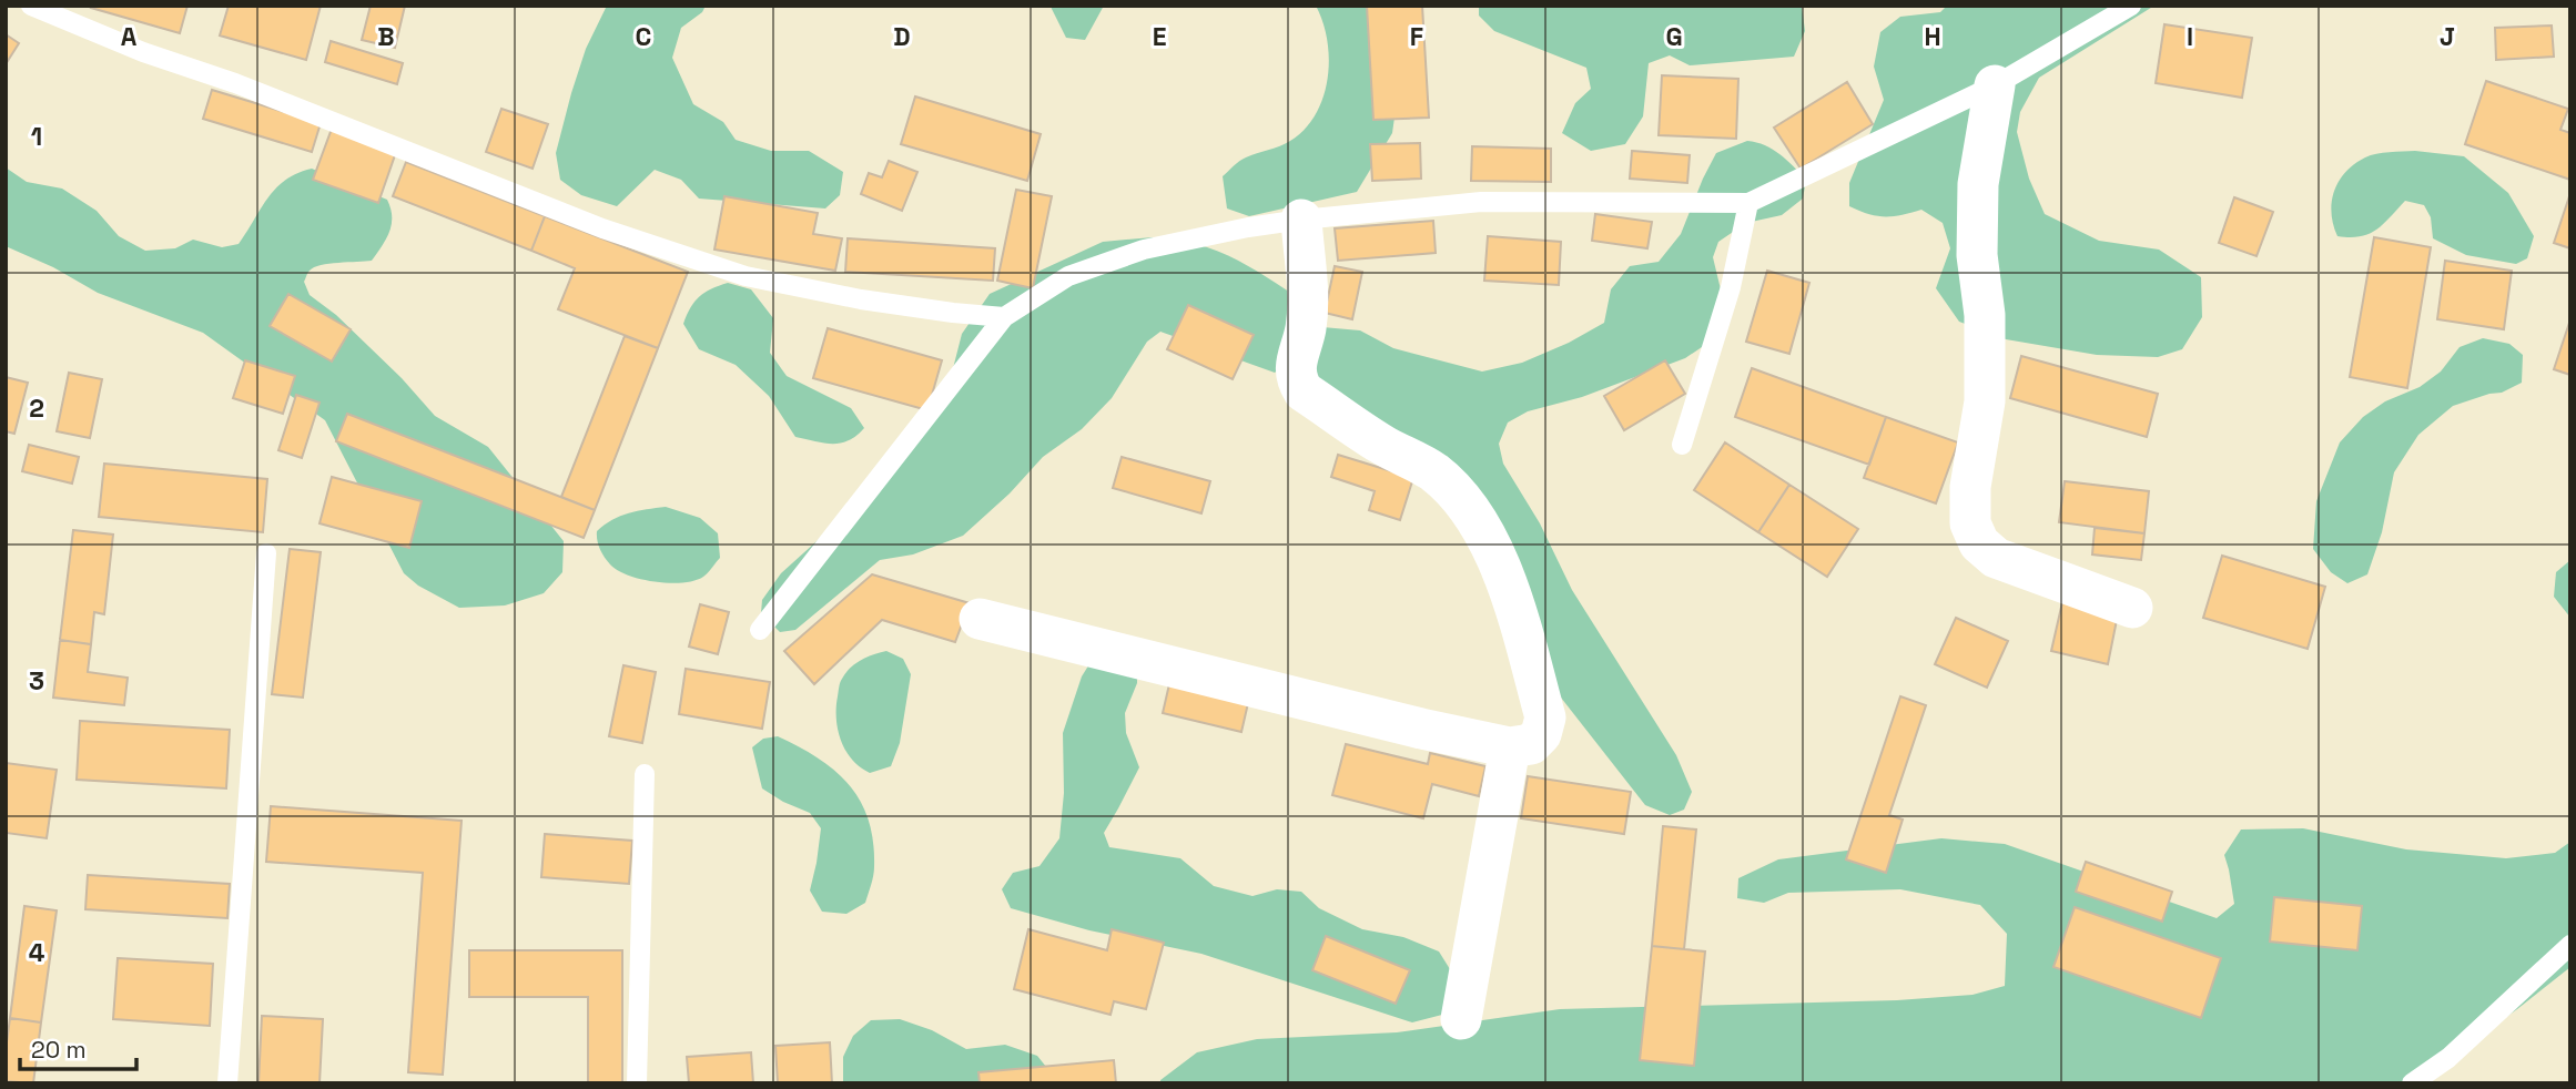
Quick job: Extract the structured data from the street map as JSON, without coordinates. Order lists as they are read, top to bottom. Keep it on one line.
{"scale_bar":"20 m","grid":{"columns":["A","B","C","D","E","F","G","H","I","J"],"rows":["1","2","3","4"]}}
